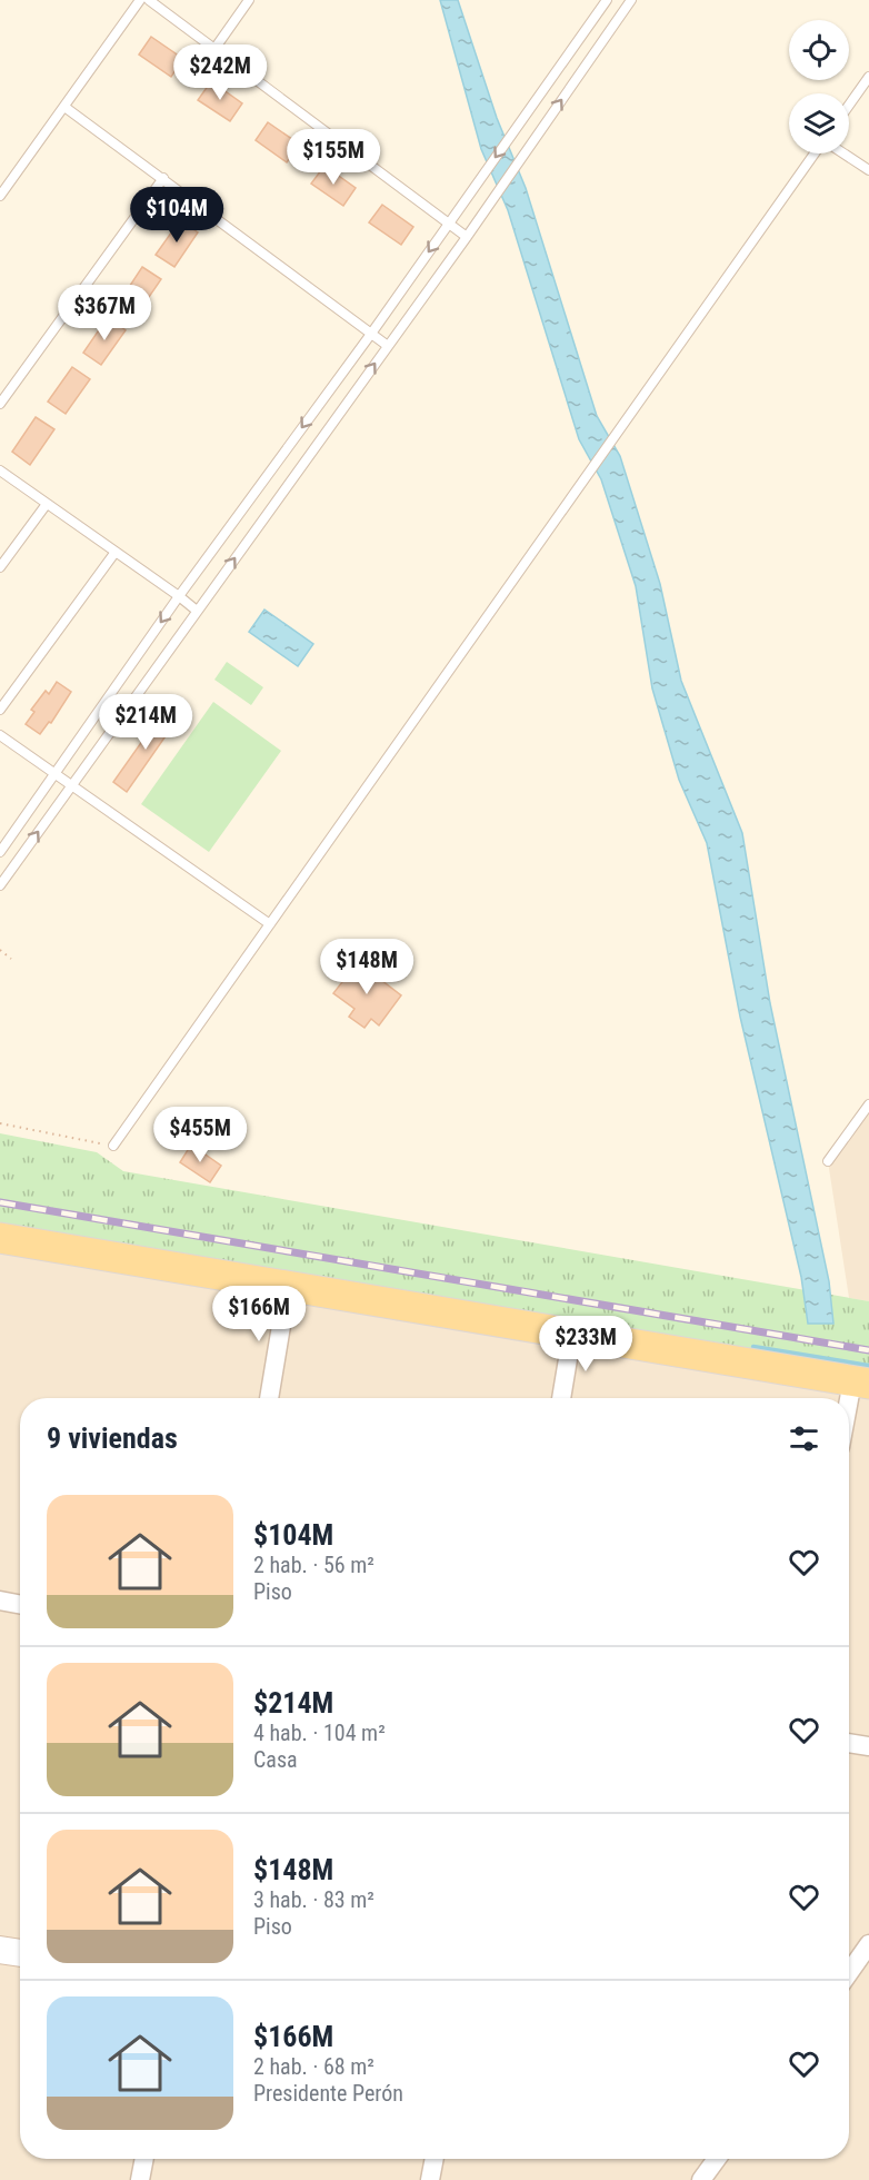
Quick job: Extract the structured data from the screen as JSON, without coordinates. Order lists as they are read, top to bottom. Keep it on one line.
{"page":{"price":["$242M","$155M","$104M","$367M","$214M","$148M","$455M","$166M","$233M"],"heading":"9 viviendas","list":[{"name":"$104M","note":"2 hab. · 56 m² · Piso"},{"name":"$214M","note":"4 hab. · 104 m² · Casa"},{"name":"$148M","note":"3 hab. · 83 m² · Piso"},{"name":"$166M","note":"2 hab. · 68 m² · Presidente Perón"}]}}
